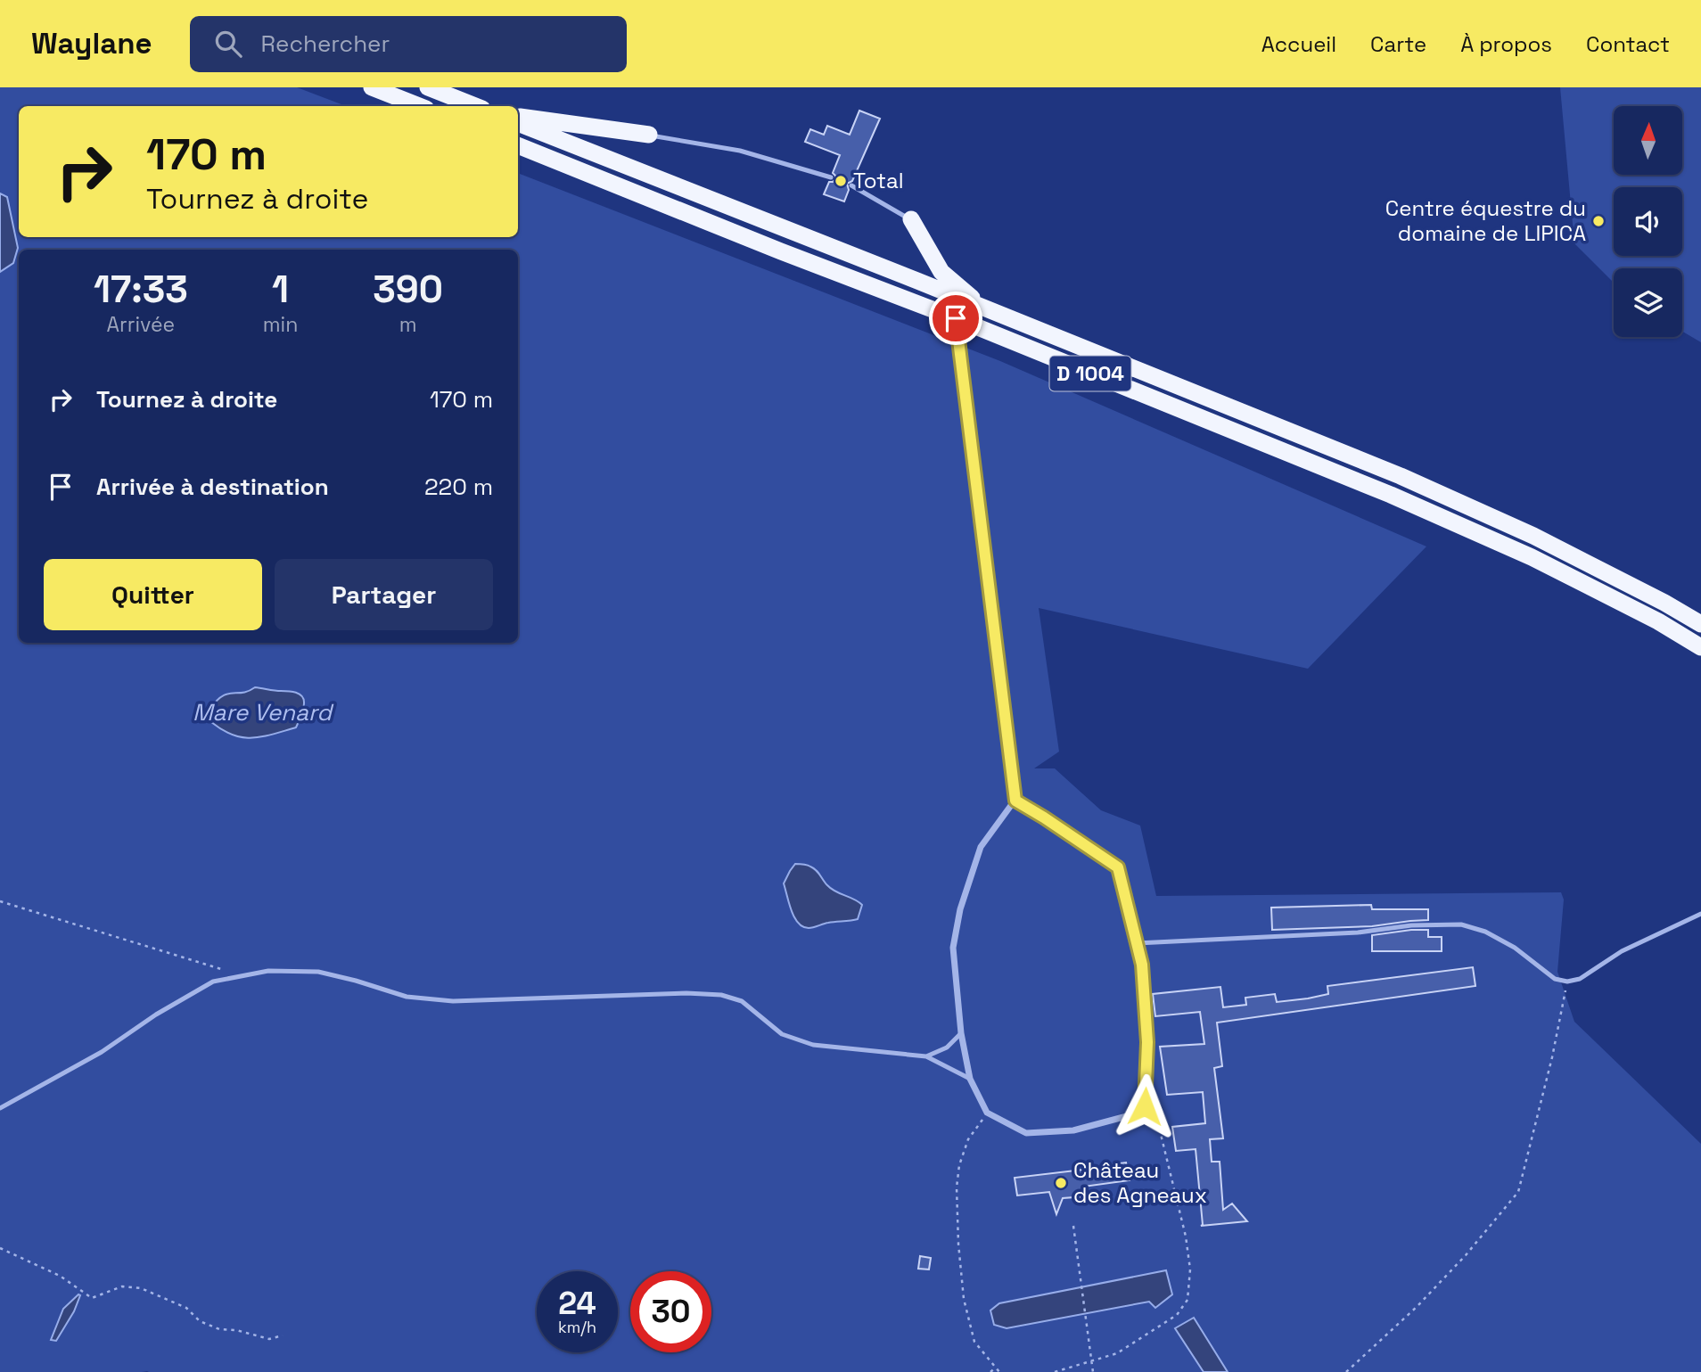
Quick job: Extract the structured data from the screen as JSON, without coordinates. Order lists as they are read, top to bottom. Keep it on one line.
{"streets":{"highway":["D 1004"]},"water":["Mare Venard"],"places":["Total","Centre équestre du domaine de LIPICA","Château des Agneaux"],"north":"top","page":{"header":"Waylane","search":"Rechercher","nav":["Accueil","Carte","À propos","Contact"],"turn":["170 m","Tournez à droite"],"eta":["17:33","Arrivée","1","min","390","m"],"list":[{"name":"Tournez à droite","value":"170 m"},{"name":"Arrivée à destination","value":"220 m"}],"buttons":["Quitter","Partager"],"speed":"24 km/h","limit":"30"}}
